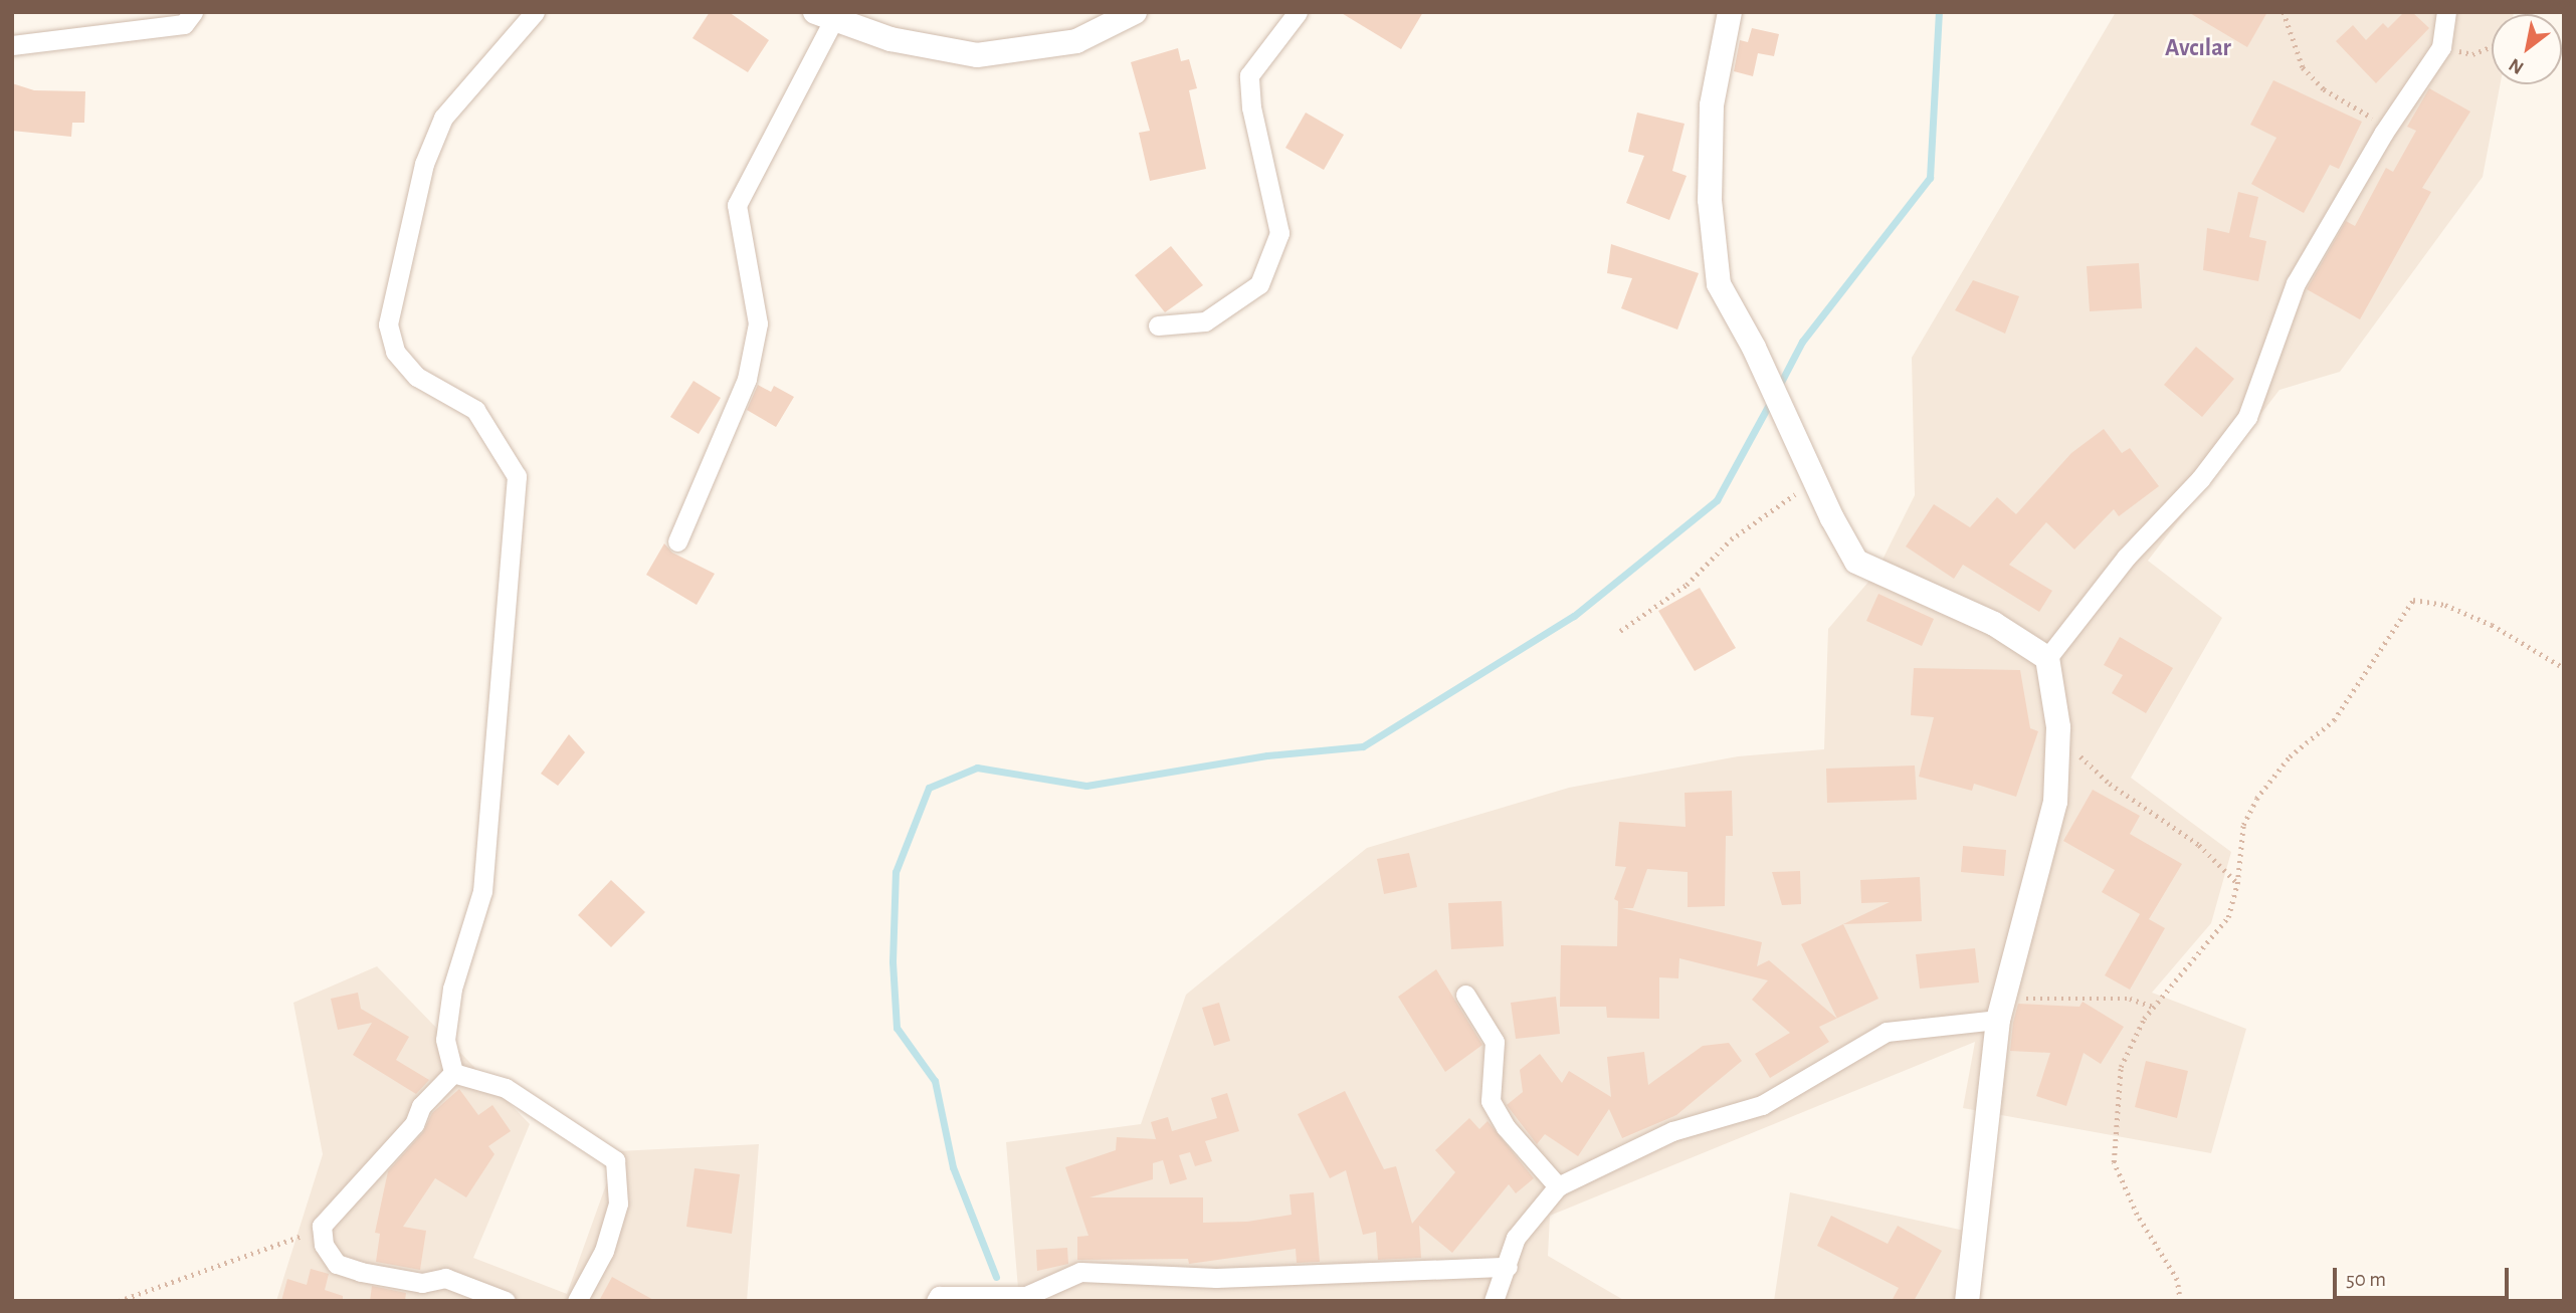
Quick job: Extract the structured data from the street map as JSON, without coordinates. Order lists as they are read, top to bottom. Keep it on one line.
{"districts":["Avcılar"],"scale_bar":"50 m","north":"bottom left"}
